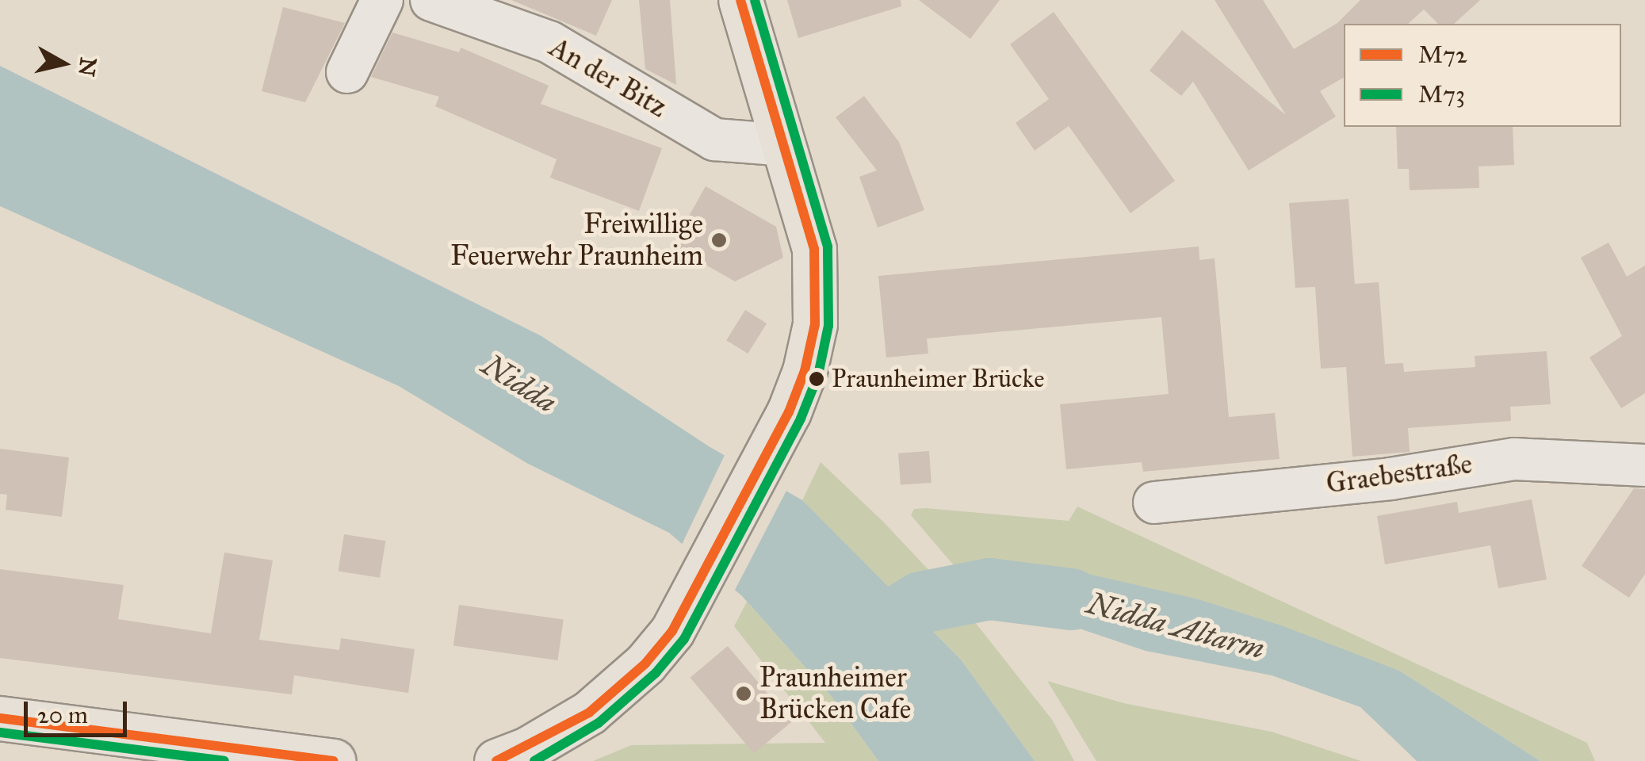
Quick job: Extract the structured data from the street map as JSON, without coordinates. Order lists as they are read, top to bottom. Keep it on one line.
{"streets":{"street":["An der Bitz","Graebestraße"]},"water":["Nidda","Nidda Altarm"],"places":["Freiwillige Feuerwehr Praunheim","Praunheimer Brücke","Praunheimer Brücken Cafe"],"lines":["transit line M72","transit line M73"],"legend":["M72","M73"],"scale_bar":"20 m","north":"right"}
